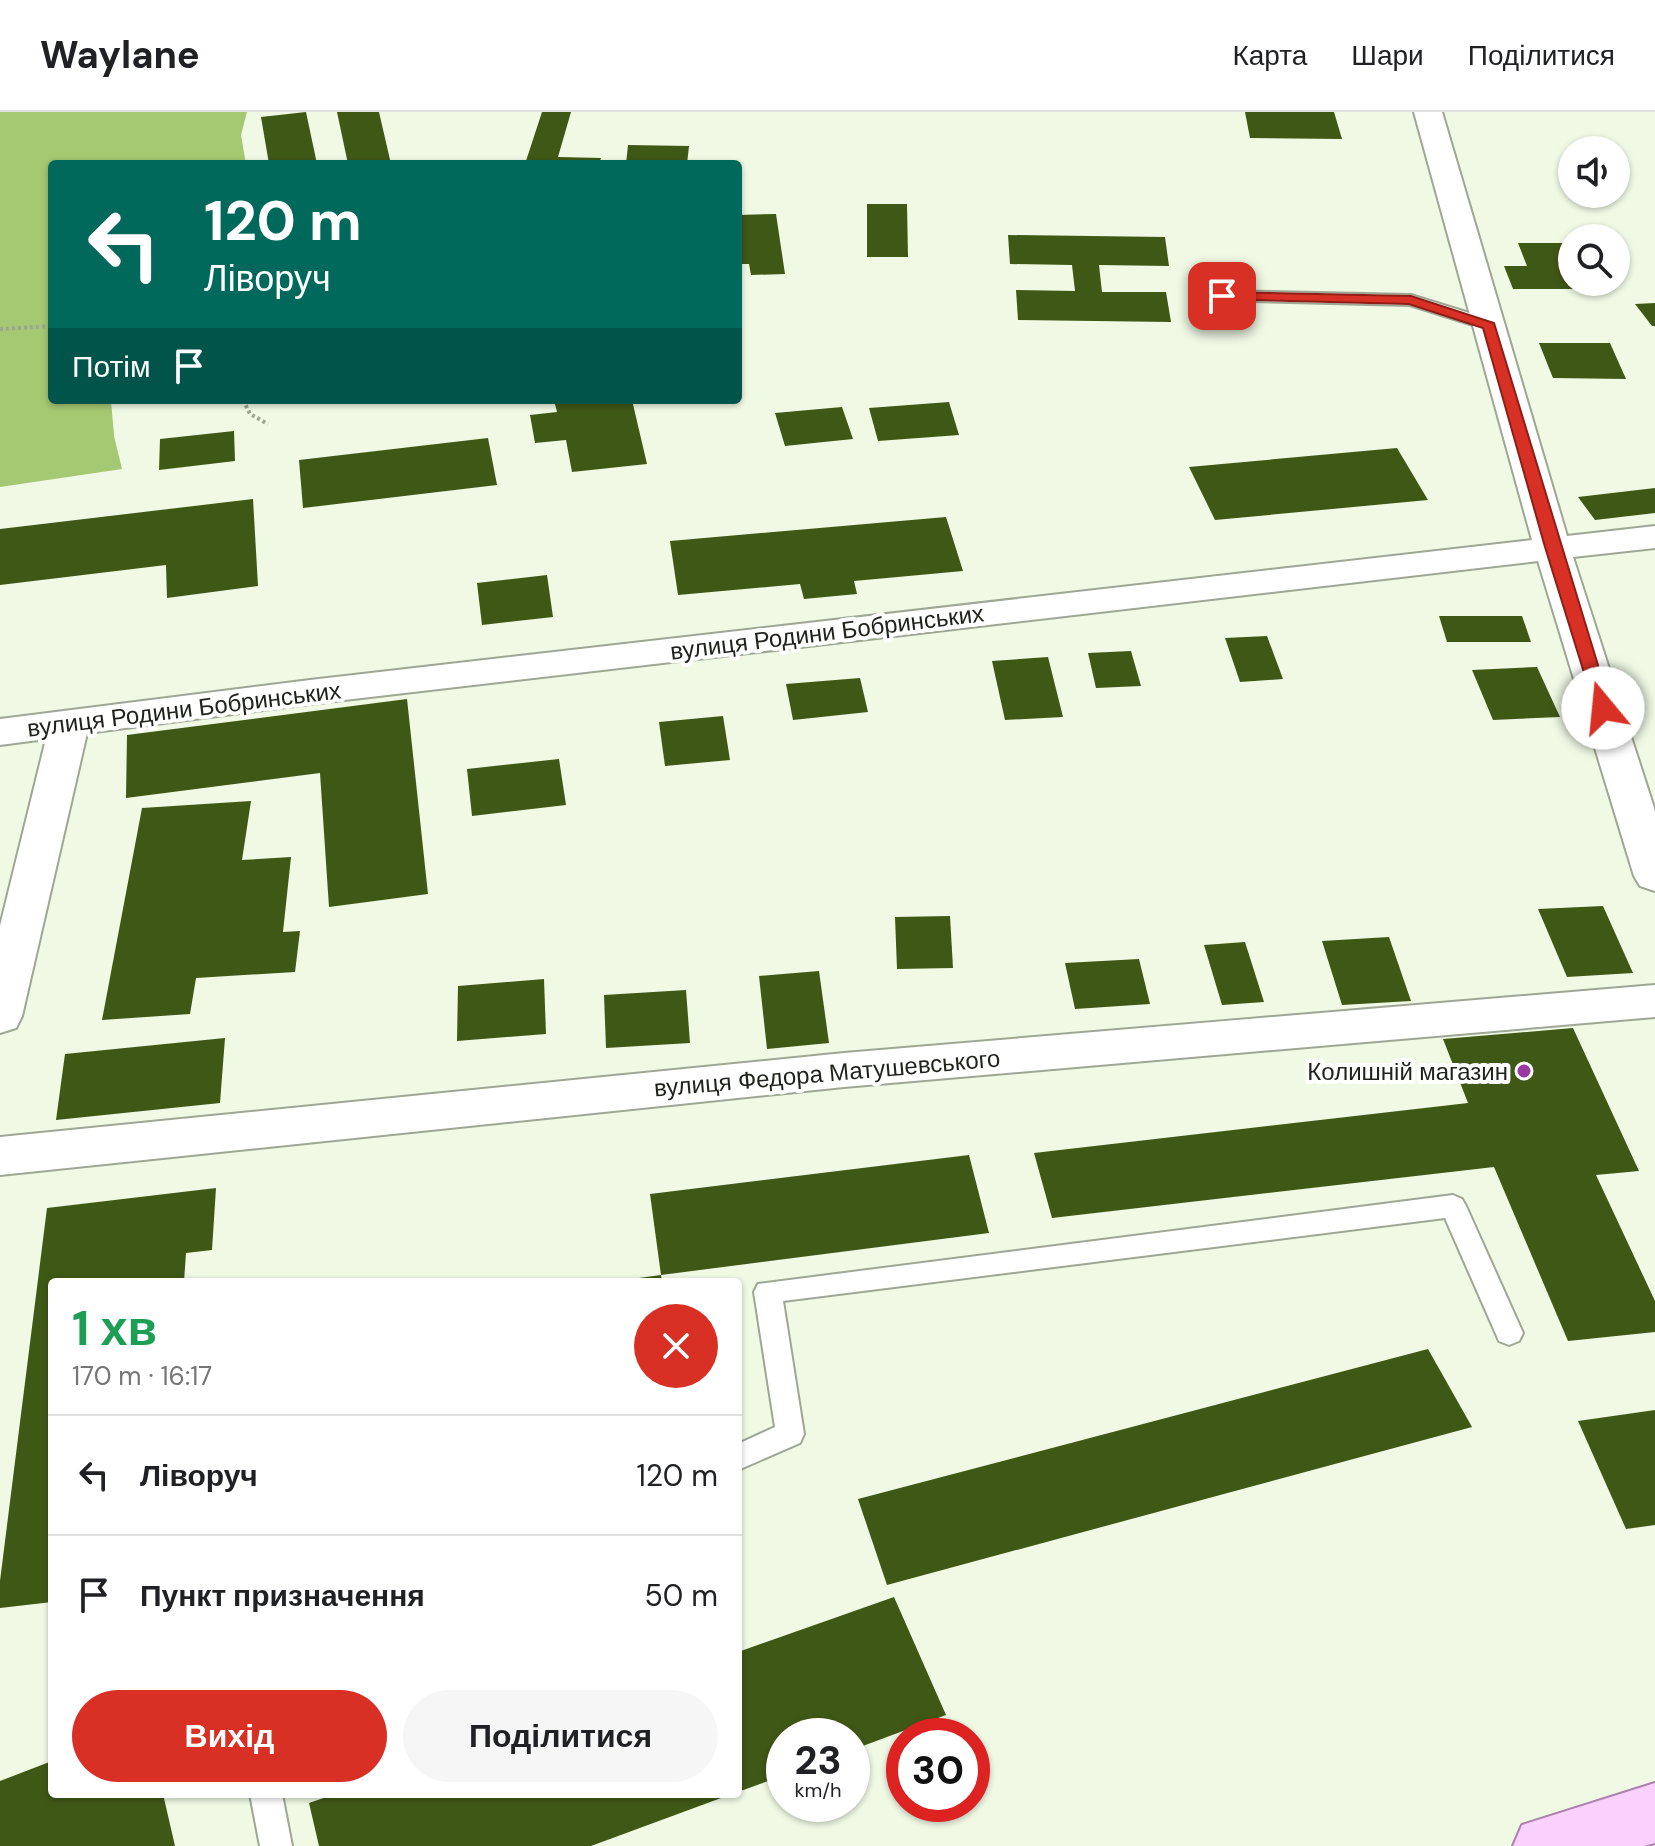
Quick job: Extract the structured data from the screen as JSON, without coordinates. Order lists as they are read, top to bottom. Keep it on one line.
{"streets":{"street":["вулиця Родини Бобринських","вулиця Федора Матушевського"]},"places":["Колишній магазин"],"page":{"header":"Waylane","nav":["Карта","Шари","Поділитися"],"turn":["120 m","Ліворуч"],"then":"Потім","heading":["1 хв","170 m · 16:17"],"list":[{"name":"Ліворуч","value":"120 m"},{"name":"Пункт призначення","value":"50 m"}],"buttons":["Вихід","Поділитися"],"speed":"23 km/h","limit":"30"}}
